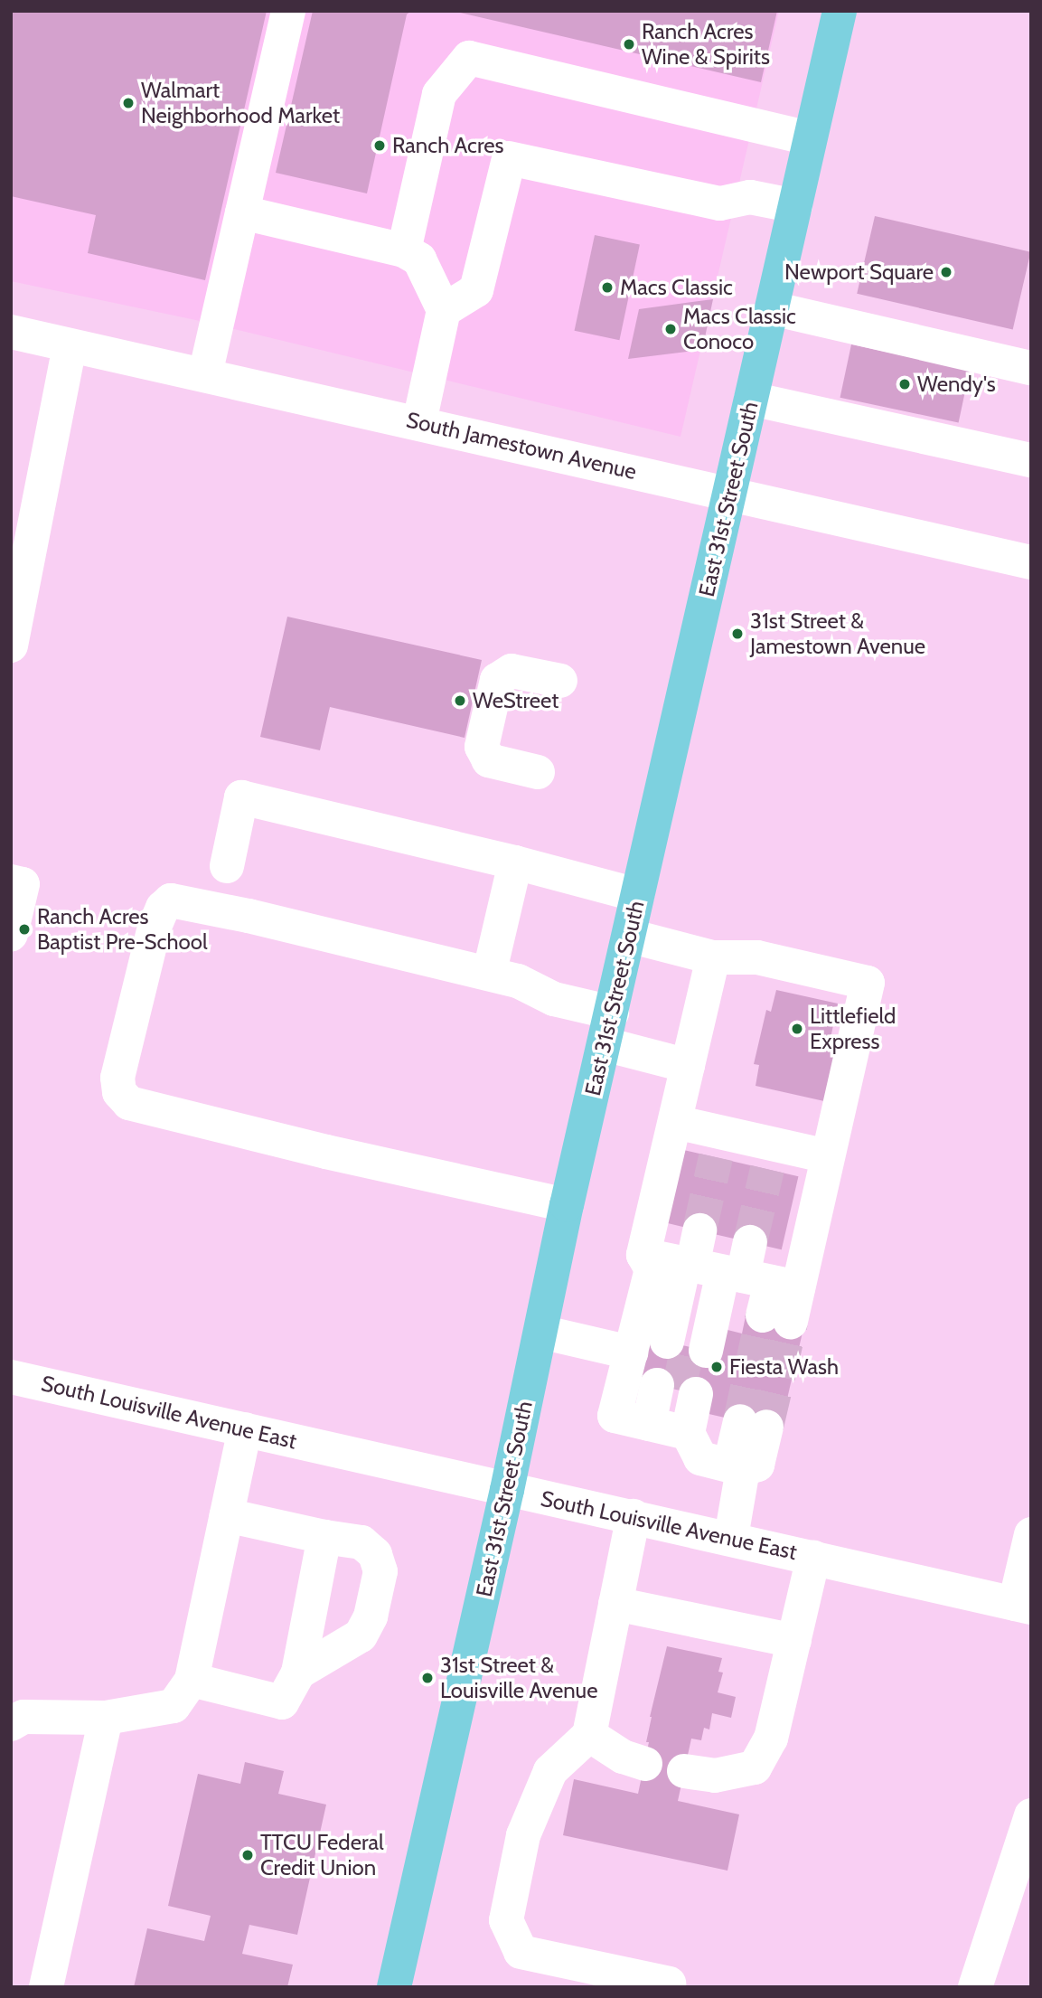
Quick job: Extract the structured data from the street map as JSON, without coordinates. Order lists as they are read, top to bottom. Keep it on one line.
{"streets":{"main road":["East 31st Street South"],"street":["South Jamestown Avenue","South Louisville Avenue East"]},"crossings":[["South Jamestown Avenue","East 31st Street South"],["East 31st Street South","South Louisville Avenue East"]],"places":["Ranch Acres Wine & Spirits","Walmart Neighborhood Market","Ranch Acres","Newport Square","Macs Classic","Macs Classic Conoco","Wendy's","31st Street & Jamestown Avenue","WeStreet","Ranch Acres Baptist Pre-School","Littlefield Express","Fiesta Wash","31st Street & Louisville Avenue","TTCU Federal Credit Union"]}
